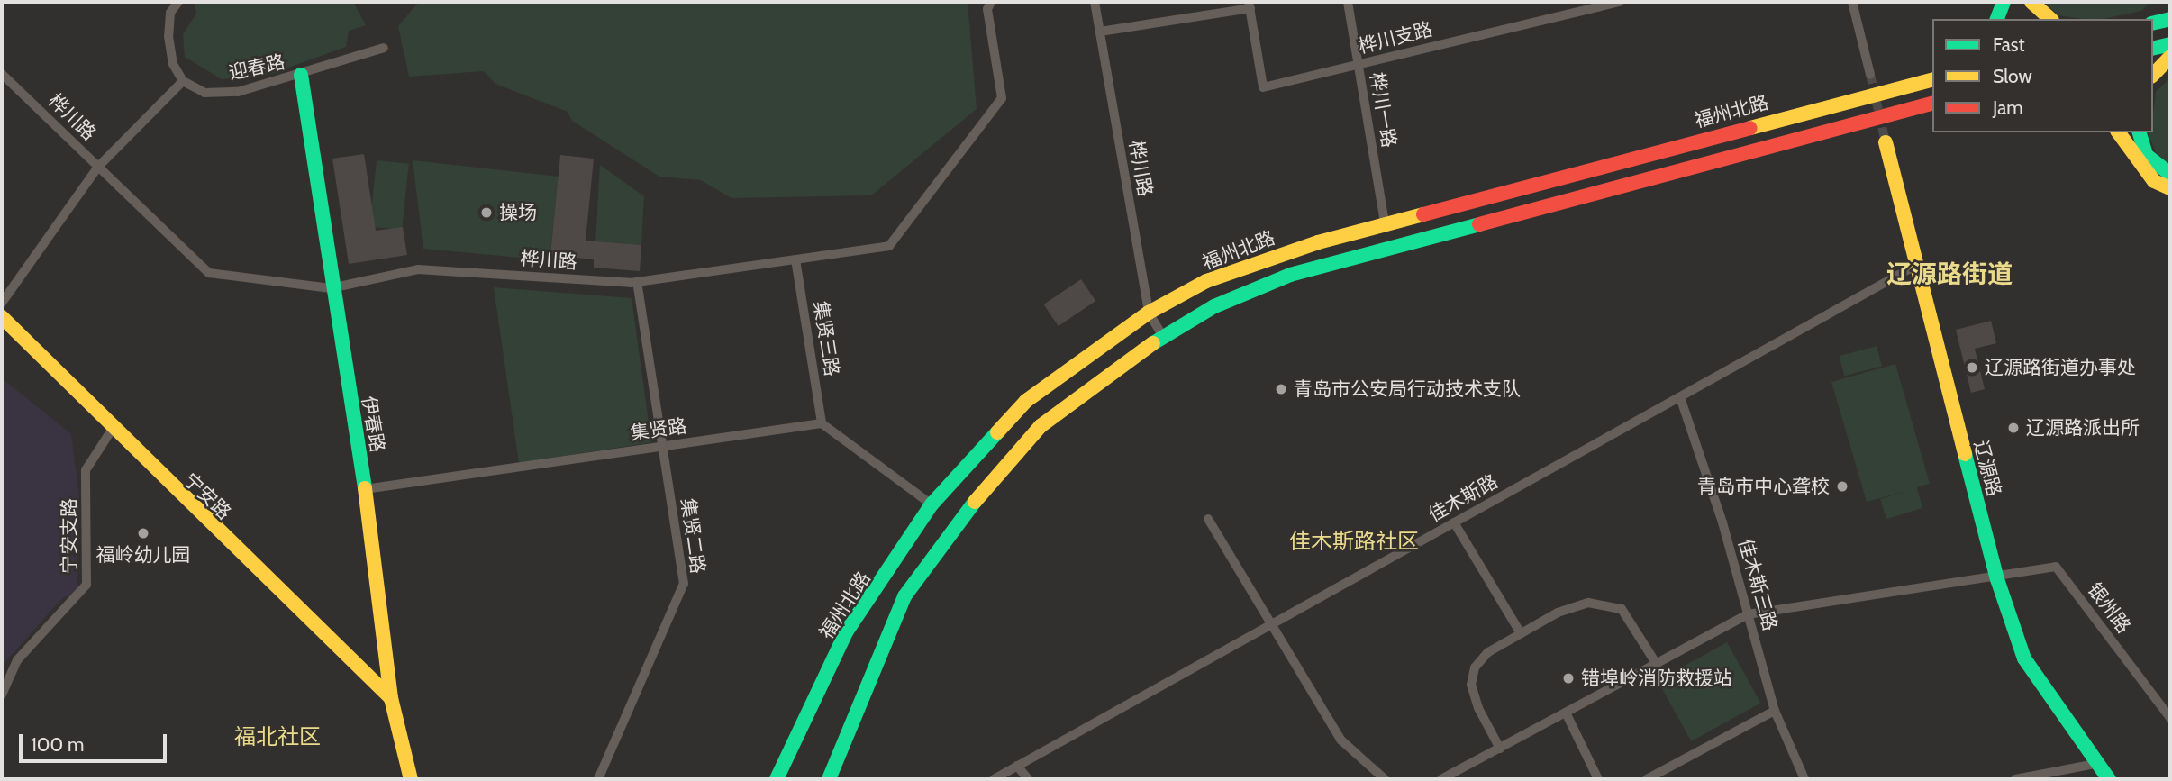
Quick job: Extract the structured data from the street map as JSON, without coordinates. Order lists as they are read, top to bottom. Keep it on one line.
{"streets":{"main road":["福州北路","伊春路","辽源路","宁安路"],"street":["桦川支路","迎春路","桦川一路","桦川路","集贤三路","集贤路","佳木斯路","宁安支路","集贤二路","佳木斯三路","银州路"]},"crossings":[["桦川支路","桦川一路"],["迎春路","伊春路"],["桦川一路","福州北路"],["福州北路","桦川路"],["桦川路","集贤三路"],["桦川路","伊春路"],["桦川路","集贤二路"],["集贤三路","集贤路"],["伊春路","集贤路"],["伊春路","宁安路"],["集贤路","集贤二路"],["辽源路","佳木斯路"],["辽源路","银州路"],["宁安路","宁安支路"],["佳木斯路","佳木斯三路"]],"districts":["辽源路街道","佳木斯路社区","福北社区"],"places":["操场","辽源路街道办事处","青岛市公安局行动技术支队","辽源路派出所","青岛市中心聋校","福岭幼儿园","错埠岭消防救援站"],"legend":["Fast","Slow","Jam"],"scale_bar":"100 m"}
